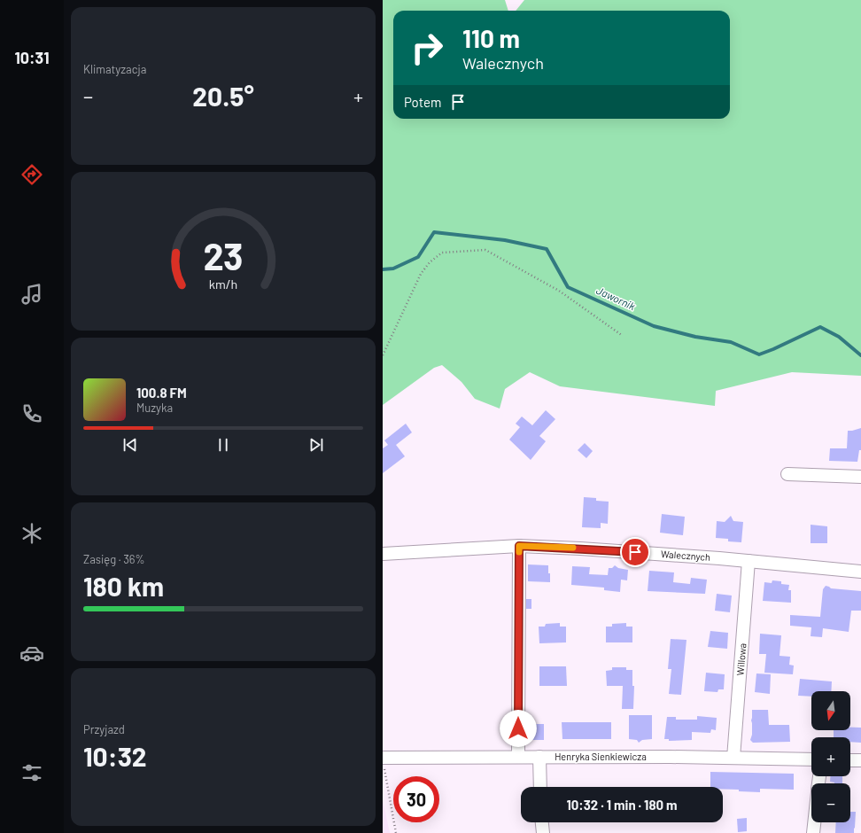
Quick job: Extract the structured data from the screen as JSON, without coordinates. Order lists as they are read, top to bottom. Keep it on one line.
{"streets":{"street":["Walecznych","Willowa","Henryka Sienkiewicza"]},"crossings":[["Walecznych","Willowa"],["Willowa","Henryka Sienkiewicza"]],"water":["Jawornik"],"north":"bottom","page":{"tabs":"10:31","tile":["Klimatyzacja",["Zasięg · 36%","180 km"],["Przyjazd","10:32"]],"turn":["110 m","Walecznych"],"heat":["−","20.5°","+"],"then":"Potem","song":["100.8 FM","Muzyka"],"map_buttons":["+","−"],"limit":"30","trip":"10:32 · 1 min · 180 m","gauge":["23","km/h"]}}
